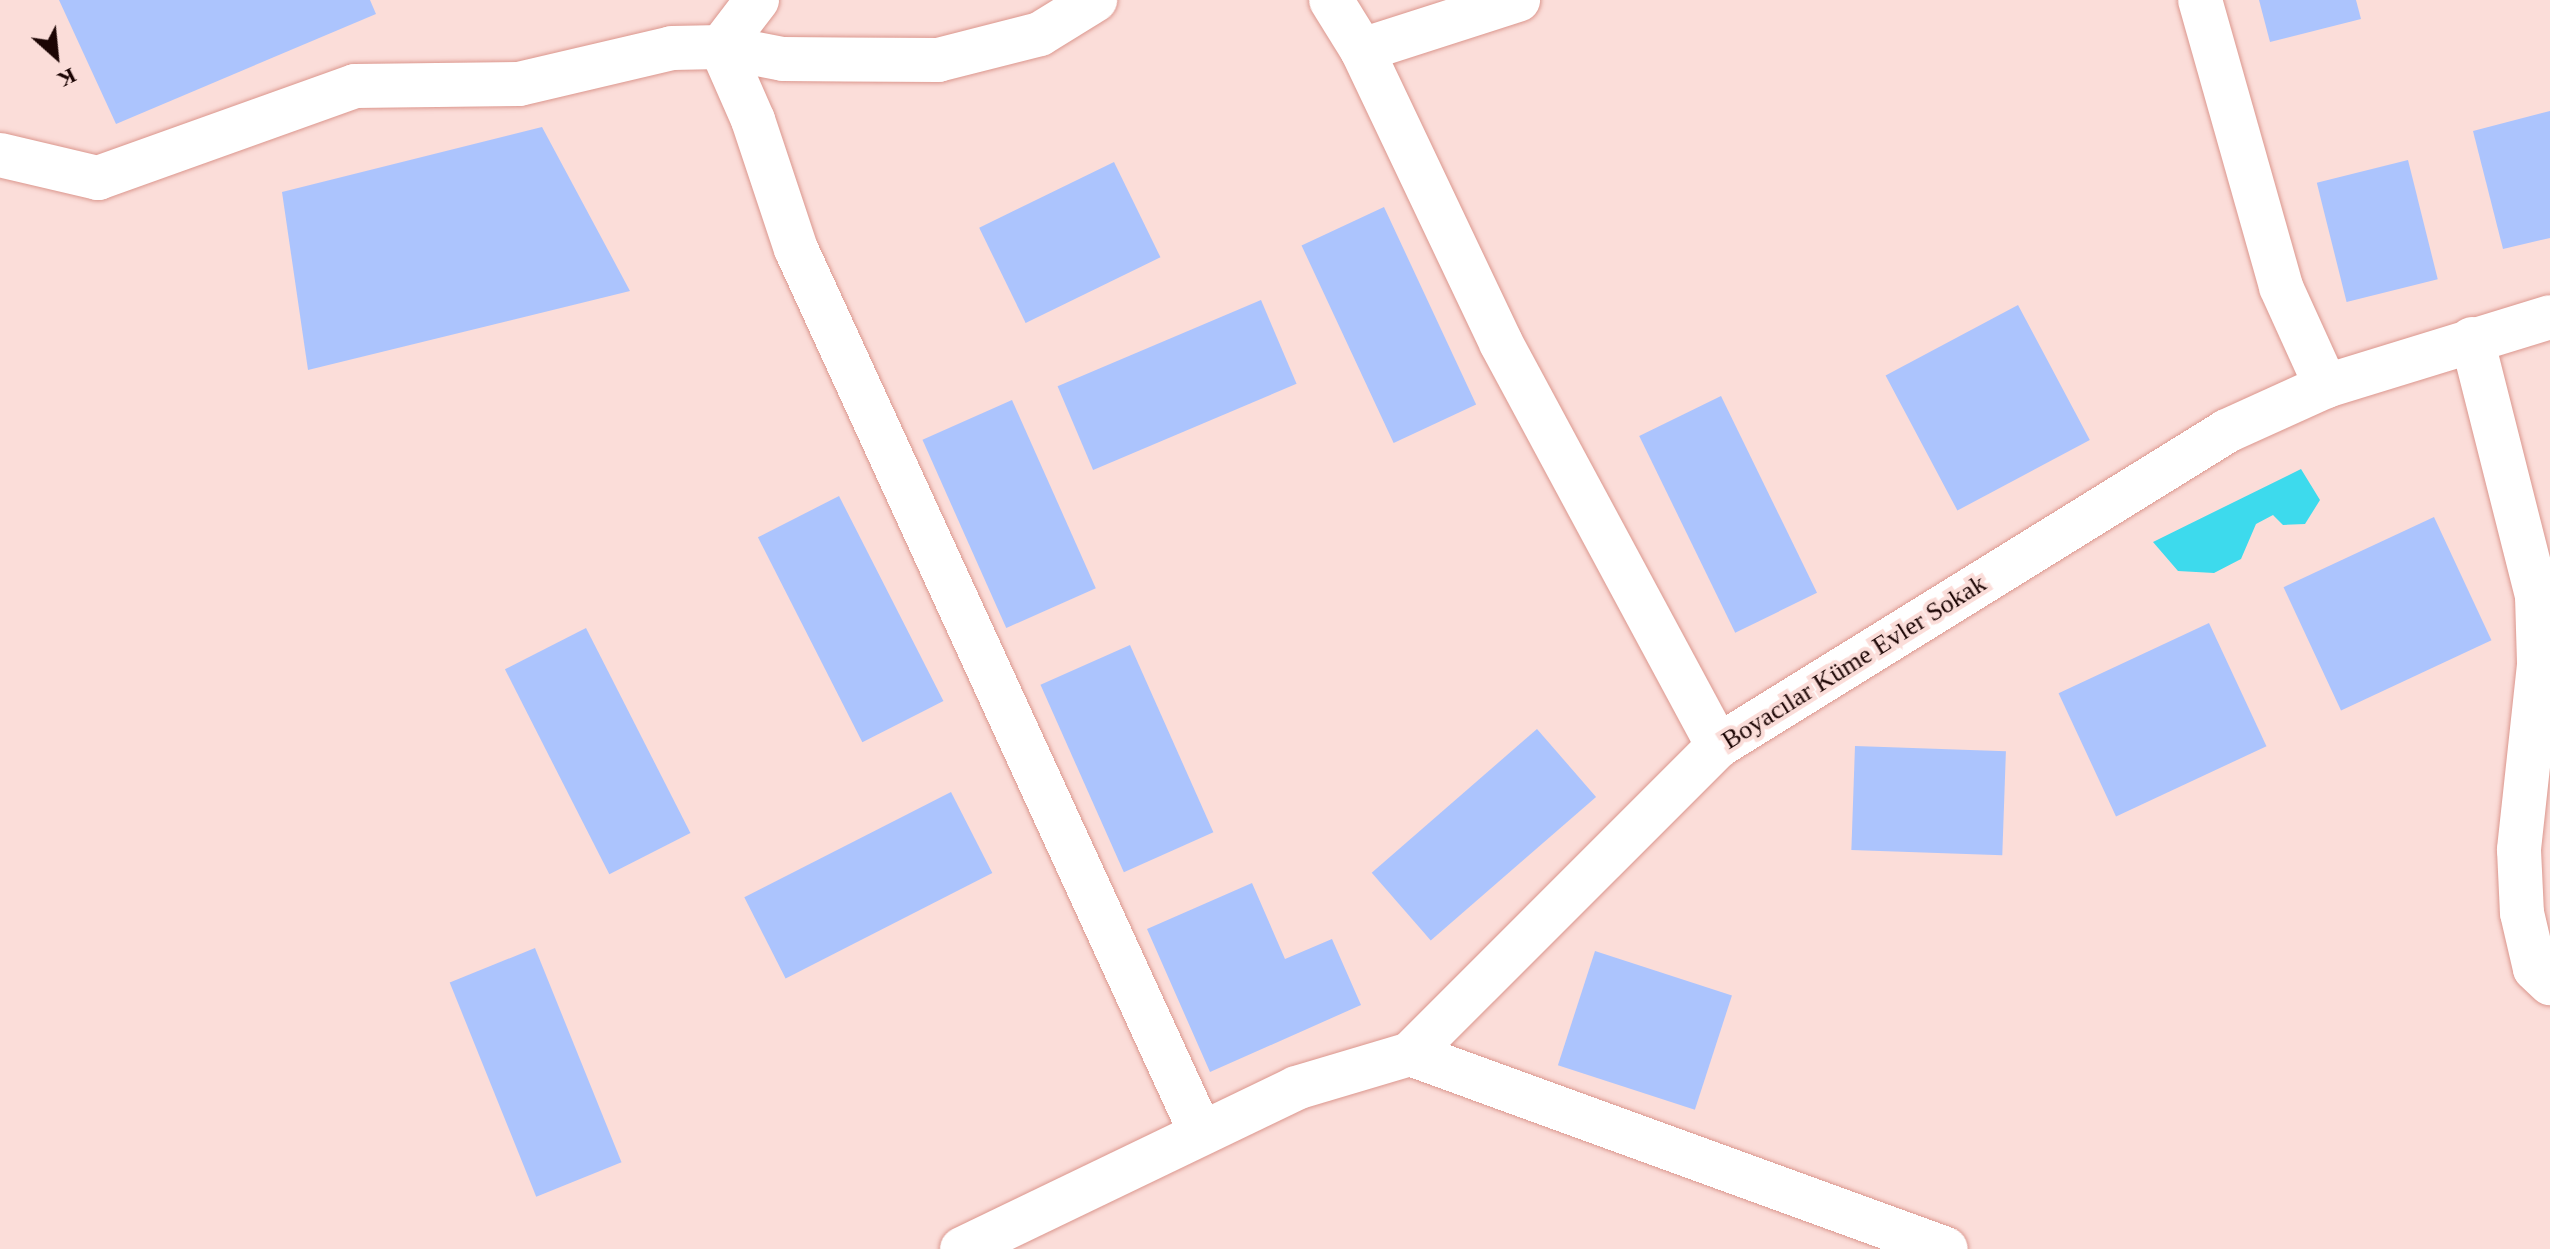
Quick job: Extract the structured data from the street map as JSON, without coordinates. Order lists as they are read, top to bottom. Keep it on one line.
{"streets":{"street":["Boyacılar Küme Evler Sokak"]},"north":"bottom right"}
